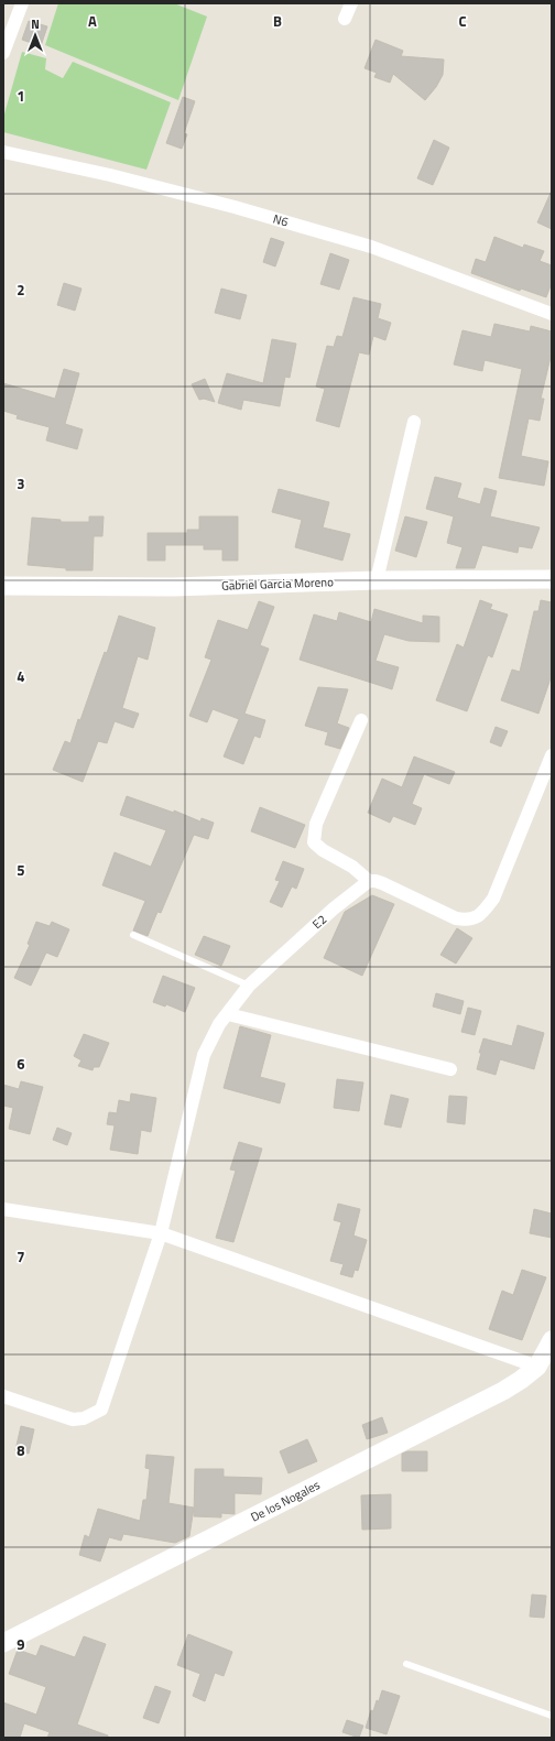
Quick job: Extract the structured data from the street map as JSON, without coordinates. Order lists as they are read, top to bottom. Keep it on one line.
{"streets":{"street":["N6","Gabriel Garcia Moreno","E2","De los Nogales"]},"north":"top","grid":{"columns":["A","B","C"],"rows":["1","2","3","4","5","6","7","8","9"]}}
